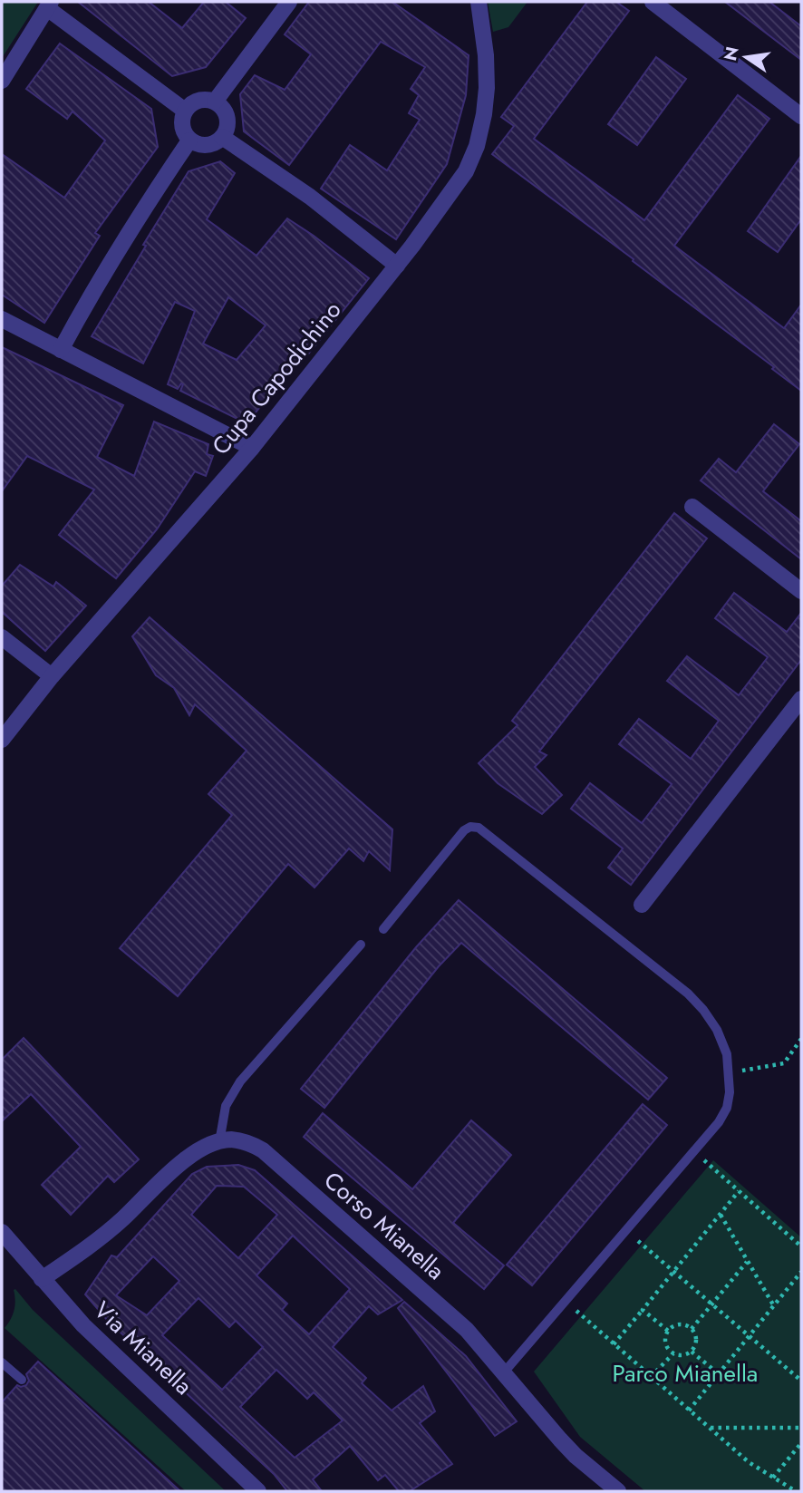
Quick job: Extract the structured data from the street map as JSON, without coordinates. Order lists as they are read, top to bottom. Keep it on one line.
{"streets":{"street":["Cupa Capodichino","Corso Mianella","Via Mianella"]},"parks":["Parco Mianella"],"north":"left"}
